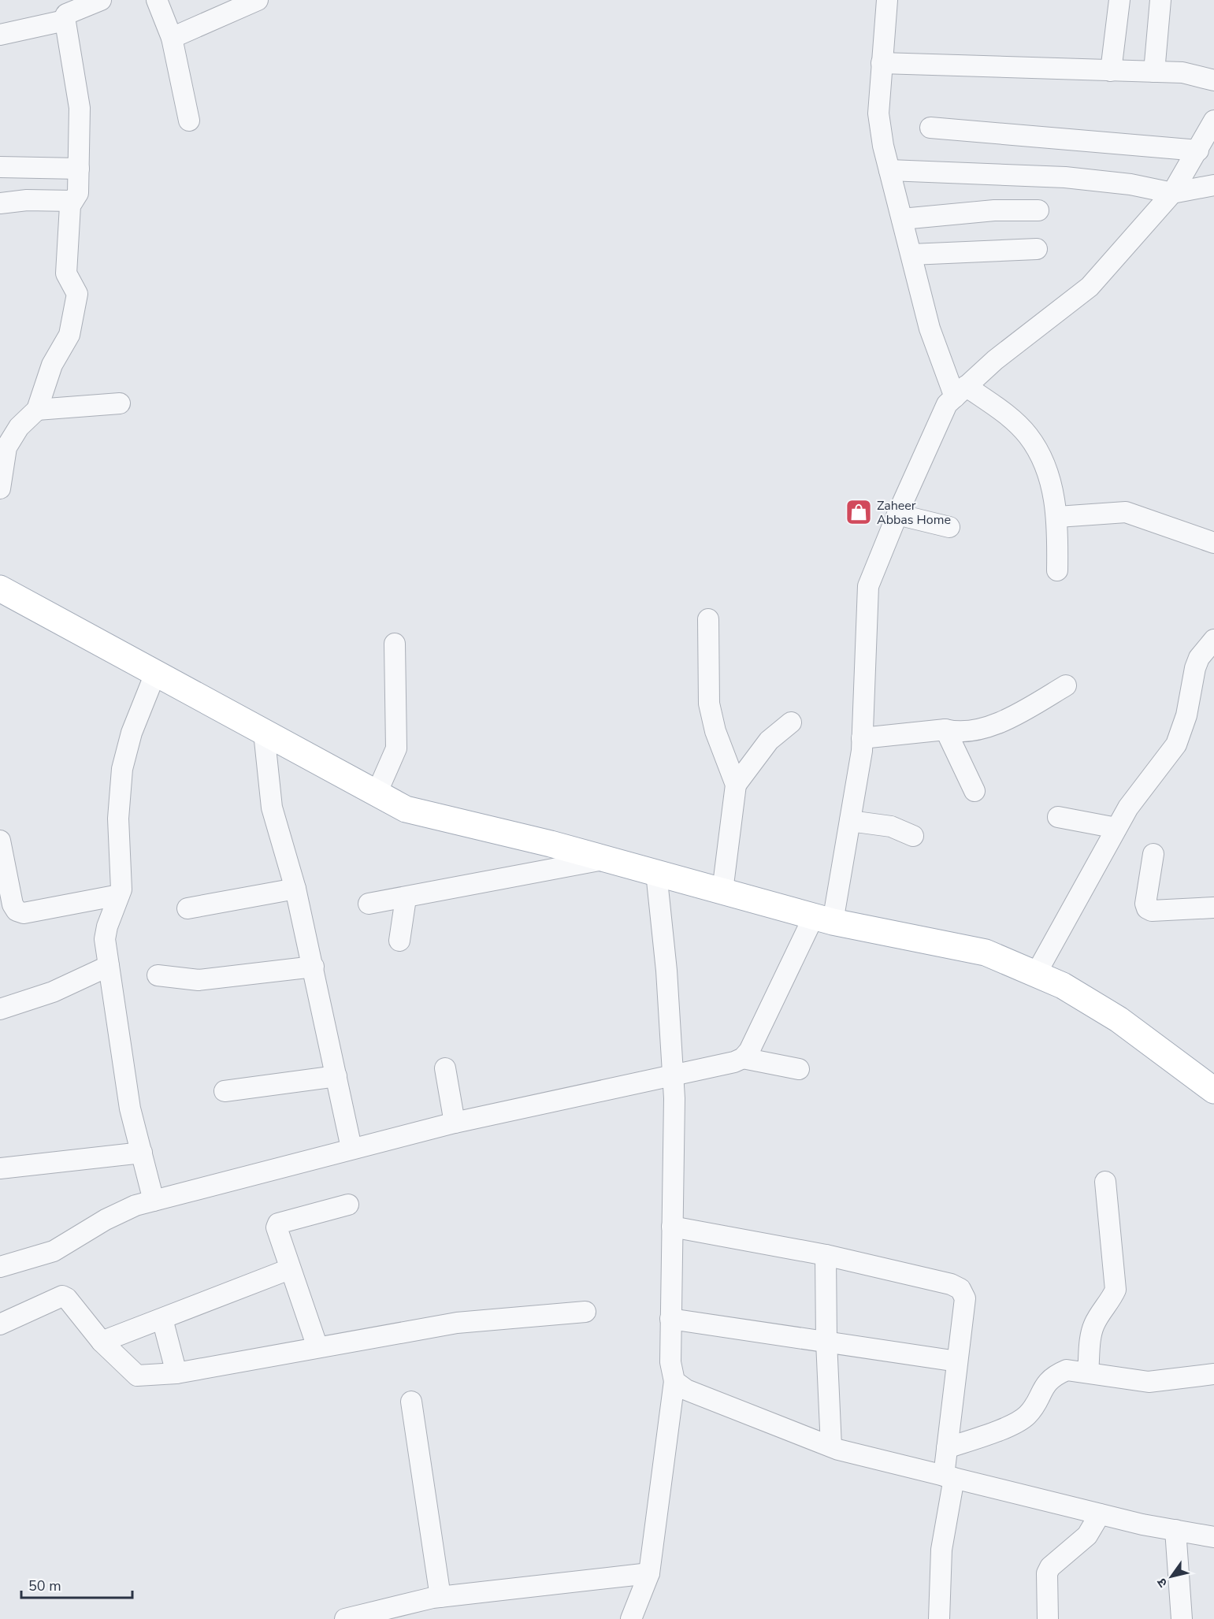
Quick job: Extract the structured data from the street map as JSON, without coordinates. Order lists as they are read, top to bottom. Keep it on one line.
{"places":{"shop":["Zaheer Abbas Home"]},"scale_bar":"50 m","north":"bottom left"}
